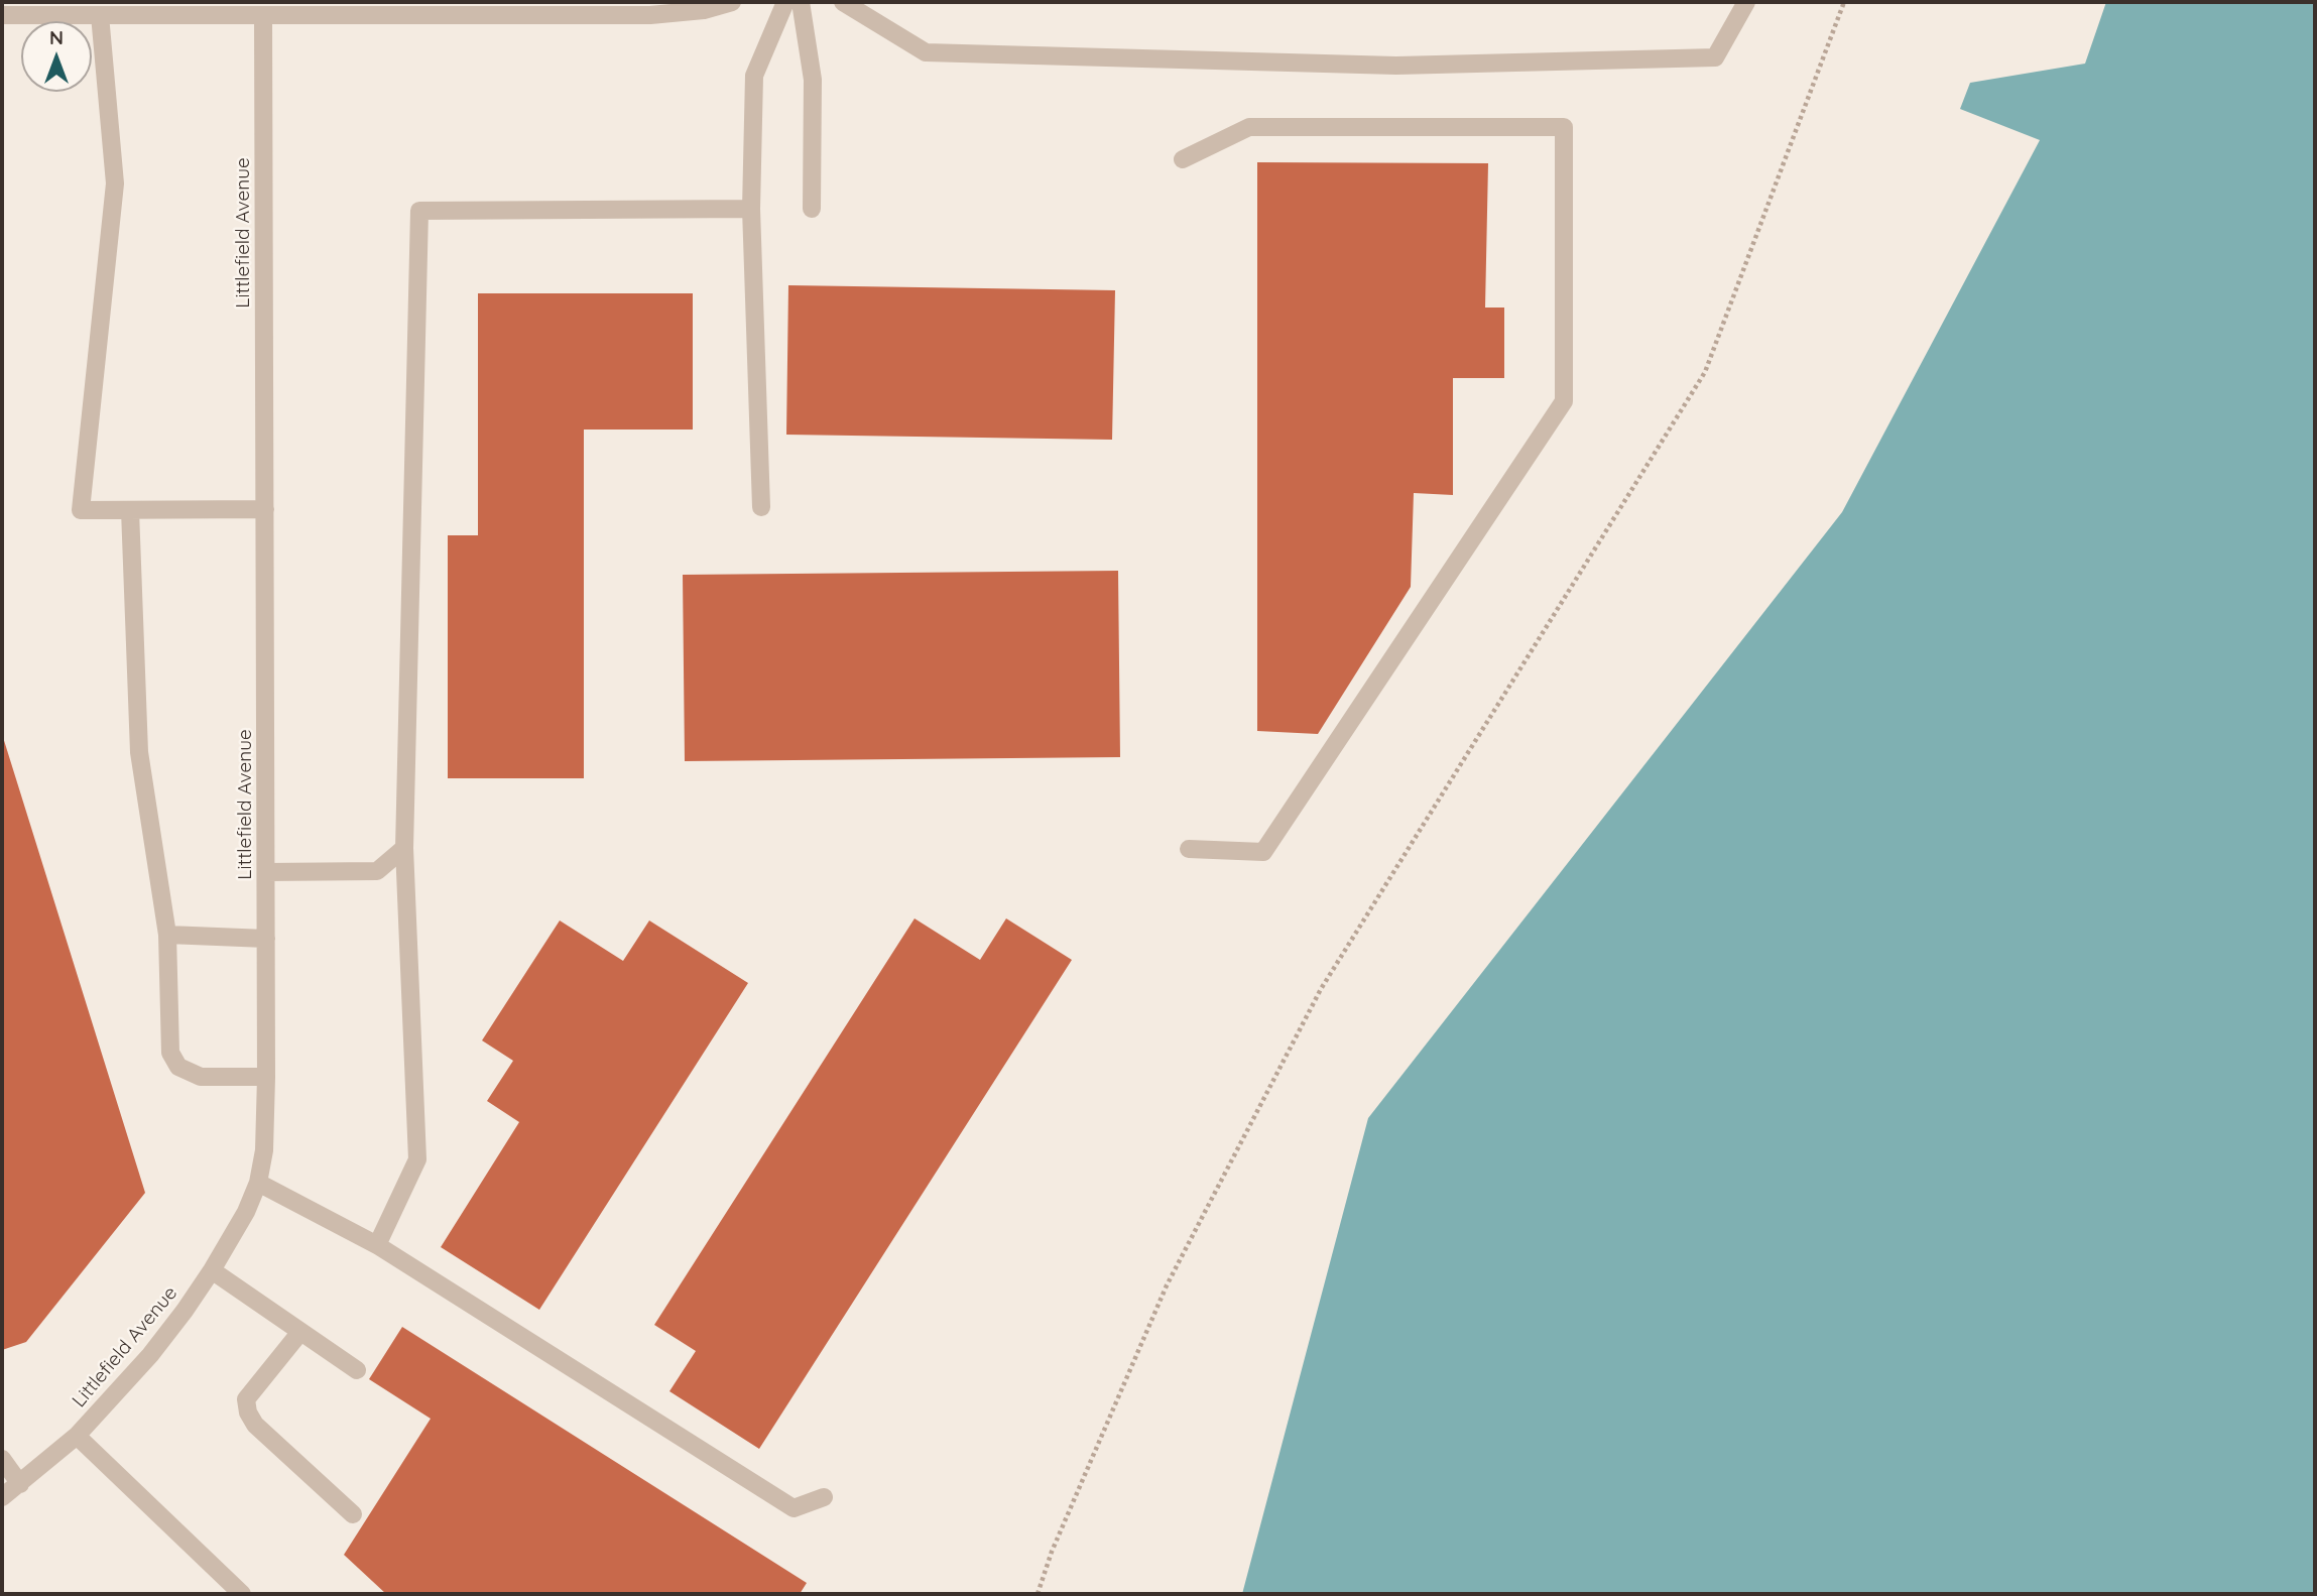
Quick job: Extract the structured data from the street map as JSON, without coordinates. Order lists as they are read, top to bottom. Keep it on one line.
{"streets":{"street":["Littlefield Avenue"]},"north":"top"}
